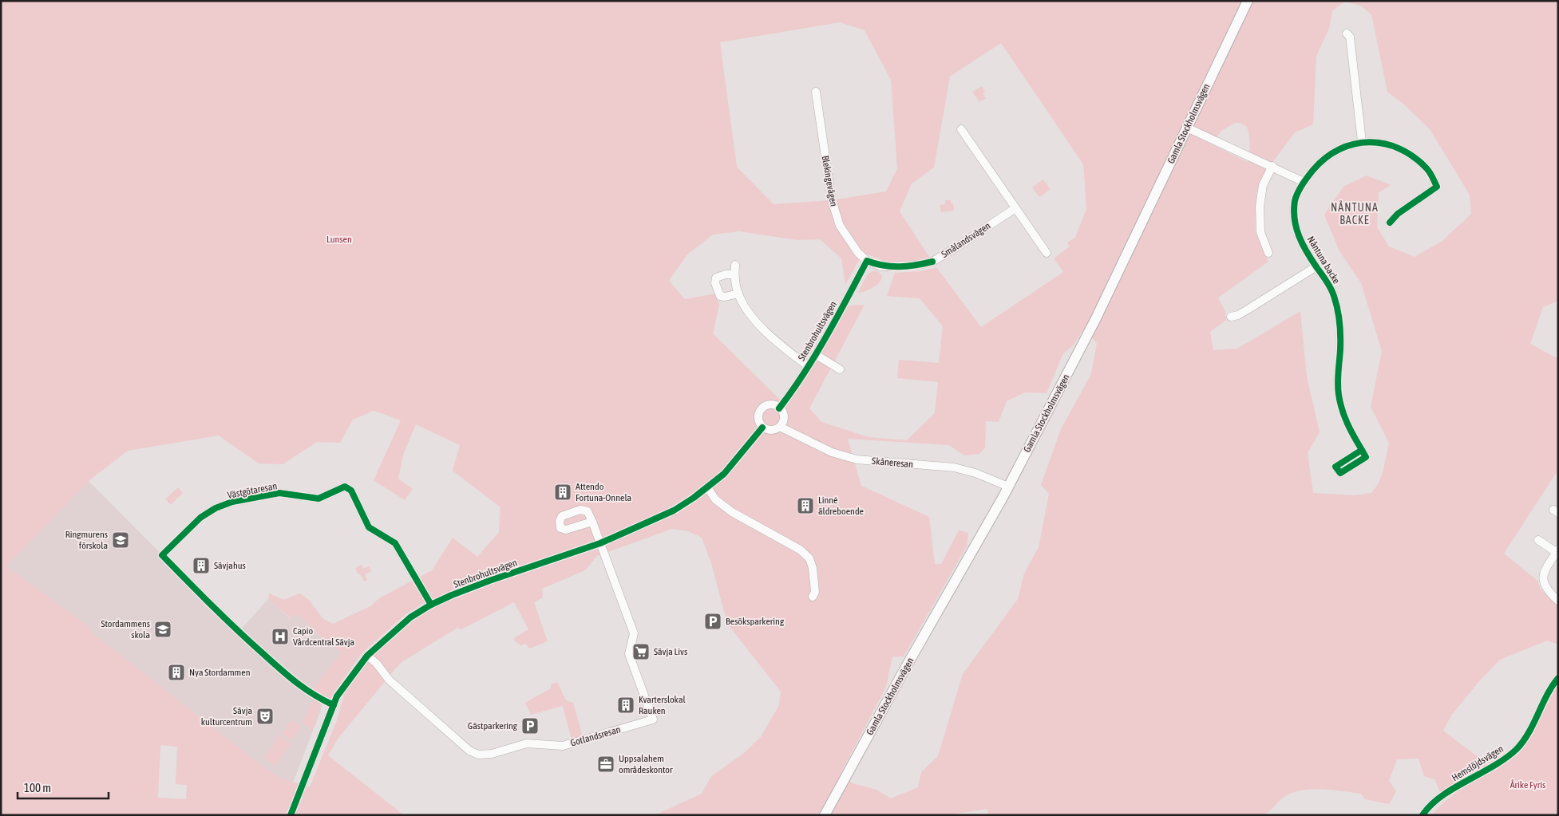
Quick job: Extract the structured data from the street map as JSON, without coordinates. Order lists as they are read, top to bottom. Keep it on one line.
{"streets":{"main road":["Gamla Stockholmsvägen"],"street":["Blekingevägen","Smålandsvägen","Nåntuna backe","Stenbrohultsvägen","Skåneresan","Västgötaresan","Gotlandsresan","Hemslöjdsvägen"]},"crossings":[["Gamla Stockholmsvägen","Skåneresan"],["Blekingevägen","Smålandsvägen"],["Blekingevägen","Stenbrohultsvägen"],["Smålandsvägen","Stenbrohultsvägen"],["Stenbrohultsvägen","Skåneresan"],["Stenbrohultsvägen","Västgötaresan"],["Stenbrohultsvägen","Gotlandsresan"]],"districts":["NÅNTUNA BACKE"],"parks":["Lunsen","Årike Fyris"],"places":{"building":["Attendo Fortuna-Onnela","Linné äldreboende","Sävjahus","Nya Stordammen","Kvarterslokal Rauken"],"school or university":["Ringmurens förskola","Stordammens skola"],"parking":["Besöksparkering","Gästparkering"],"hospital":["Capio Vårdcentral Sävja"],"supermarket":["Sävja Livs"],"theatre":["Sävja kulturcentrum"],"office":["Uppsalahem områdeskontor"]},"scale_bar":"100 m"}
